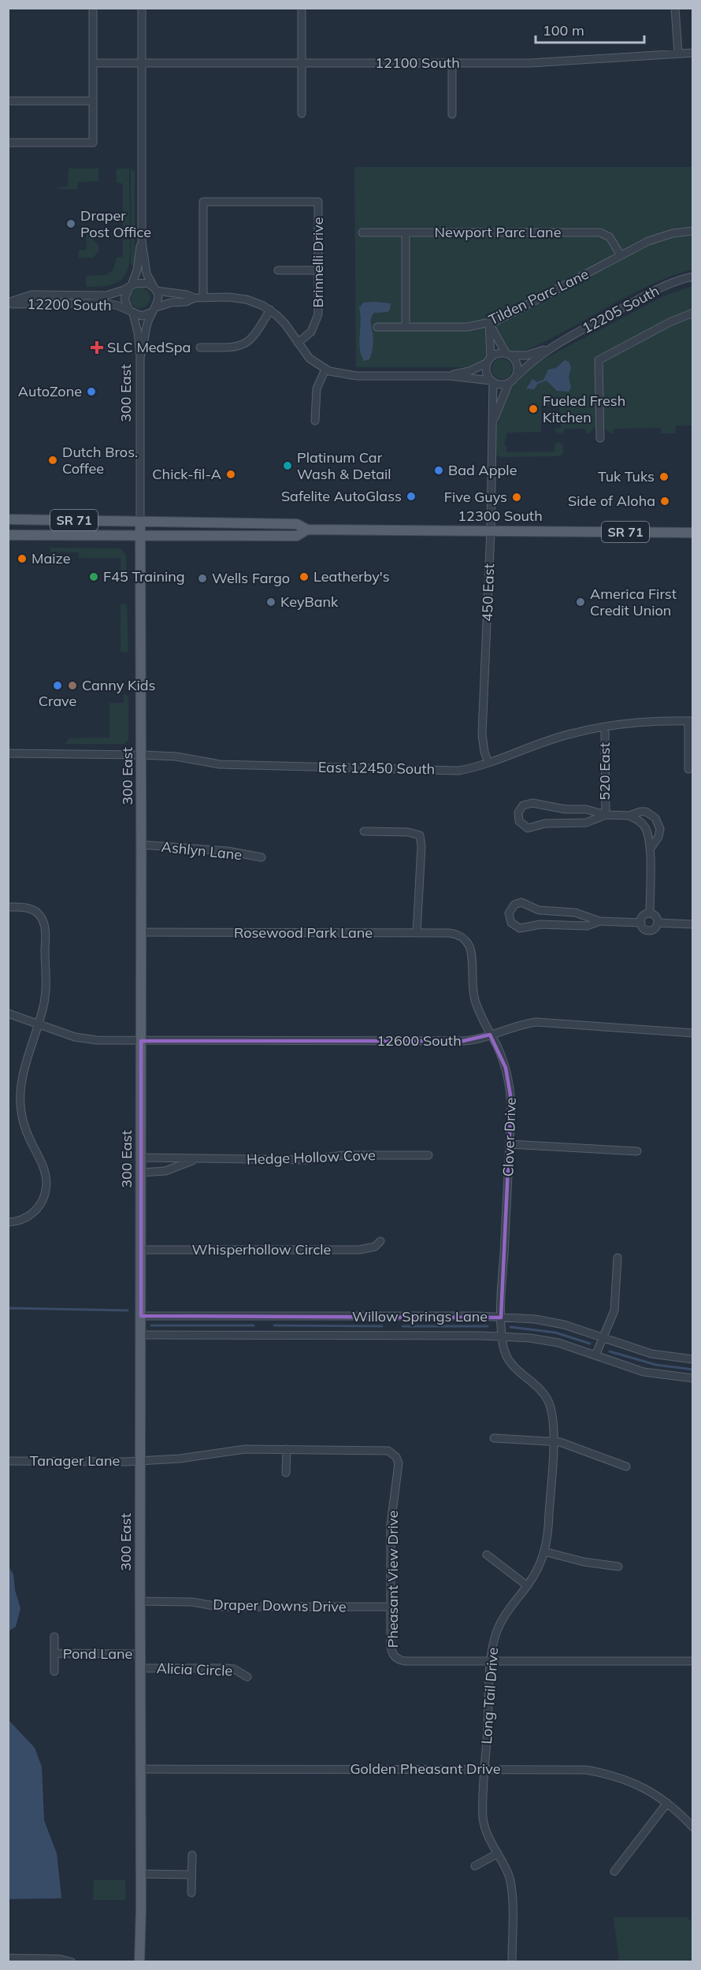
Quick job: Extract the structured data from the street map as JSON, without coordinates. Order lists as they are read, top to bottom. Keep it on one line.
{"streets":{"main road":["300 East","12300 South","SR 71"],"street":["12100 South","Newport Parc Lane","Brinnelli Drive","Tilden Parc Lane","12200 South","12205 South","450 East","East 12450 South","520 East","Ashlyn Lane","Rosewood Park Lane","12600 South","Clover Drive","Hedge Hollow Cove","Whisperhollow Circle","Willow Springs Lane","Tanager Lane","Pheasant View Drive","Draper Downs Drive","Pond Lane","Alicia Circle","Long Tail Drive","Golden Pheasant Drive"]},"crossings":[["Newport Parc Lane","Tilden Parc Lane"],["12200 South","300 East"],["12205 South","450 East"],["300 East","12300 South"],["300 East","East 12450 South"],["300 East","Ashlyn Lane"],["300 East","Rosewood Park Lane"],["300 East","12600 South"],["300 East","Hedge Hollow Cove"],["300 East","Whisperhollow Circle"],["300 East","Willow Springs Lane"],["300 East","Tanager Lane"],["300 East","Pheasant View Drive"],["300 East","Draper Downs Drive"],["300 East","Pond Lane"],["300 East","Alicia Circle"],["300 East","Golden Pheasant Drive"],["12300 South","450 East"],["450 East","East 12450 South"],["East 12450 South","520 East"],["Rosewood Park Lane","Clover Drive"],["12600 South","Clover Drive"],["Clover Drive","Willow Springs Lane"],["Clover Drive","Long Tail Drive"],["Willow Springs Lane","Long Tail Drive"],["Tanager Lane","Pheasant View Drive"],["Pheasant View Drive","Draper Downs Drive"],["Pheasant View Drive","Long Tail Drive"],["Long Tail Drive","Golden Pheasant Drive"]],"places":{"other":["Draper Post Office","AutoZone","Fueled Fresh Kitchen","Dutch Bros. Coffee","Platinum Car Wash & Detail","Bad Apple","Chick-fil-A","Tuk Tuks","Safelite AutoGlass","Five Guys","Side of Aloha","Maize","F45 Training","Leatherby's","Wells Fargo","KeyBank","America First Credit Union","Crave","Canny Kids"],"health":["SLC MedSpa"]},"scale_bar":"100 m"}
